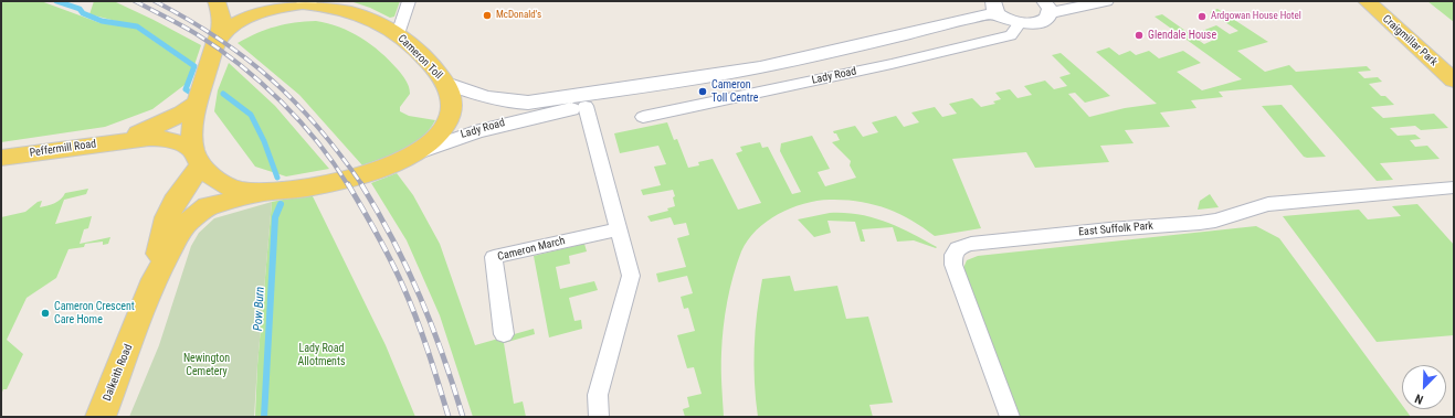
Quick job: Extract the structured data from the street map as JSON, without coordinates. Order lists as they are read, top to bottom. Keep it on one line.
{"streets":{"main road":["Craigmillar Park","Cameron Toll","Peffermill Road","Dalkeith Road"],"street":["Lady Road","East Suffolk Park","Cameron March"]},"crossings":[["Cameron Toll","Lady Road"],["Cameron Toll","Peffermill Road"],["Cameron Toll","Dalkeith Road"],["Peffermill Road","Dalkeith Road"]],"water":["Pow Burn"],"parks":["Lady Road Allotments","Newington Cemetery"],"places":["McDonald's","Ardgowan House Hotel","Glendale House","Cameron Toll Centre","Cameron Crescent Care Home"],"north":"bottom left"}
